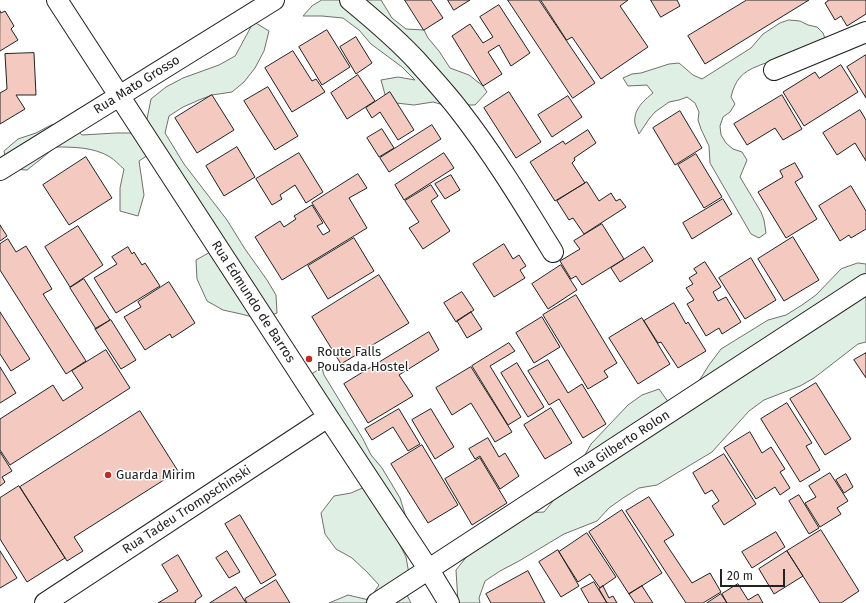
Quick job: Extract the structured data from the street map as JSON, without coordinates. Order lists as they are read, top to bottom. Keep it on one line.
{"streets":{"street":["Rua Mato Grosso","Rua Edmundo de Barros","Rua Gilberto Rolon","Rua Tadeu Trompschinski"]},"crossings":[["Rua Mato Grosso","Rua Edmundo de Barros"],["Rua Edmundo de Barros","Rua Gilberto Rolon"],["Rua Edmundo de Barros","Rua Tadeu Trompschinski"]],"places":["Route Falls Pousada Hostel","Guarda Mirim"],"scale_bar":"20 m"}
